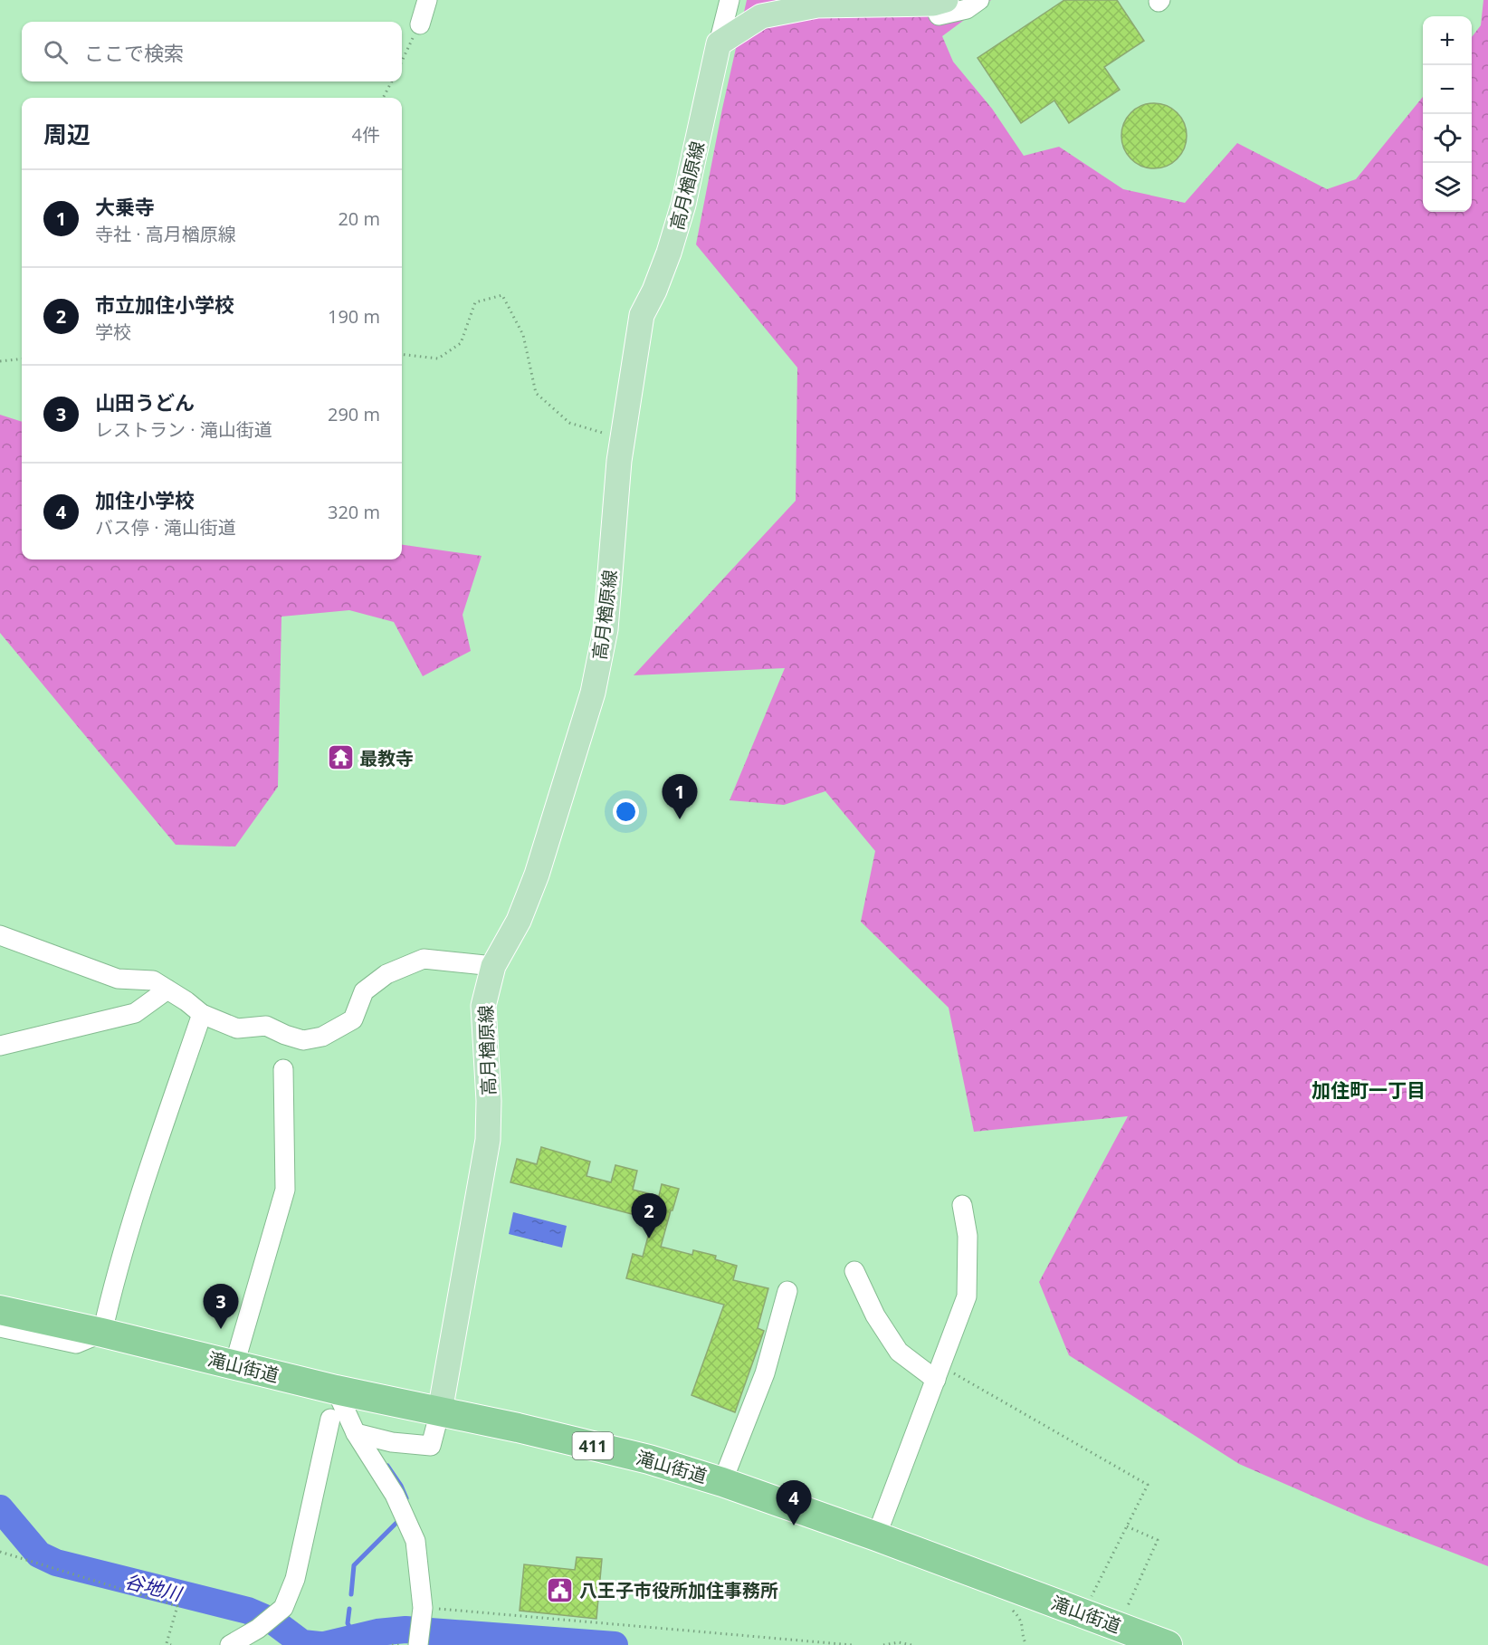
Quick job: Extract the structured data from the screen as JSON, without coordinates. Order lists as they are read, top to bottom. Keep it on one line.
{"streets":{"highway":["滝山街道","411"],"main road":["高月楢原線"]},"crossings":[["高月楢原線","滝山街道"]],"districts":["加住町一丁目"],"water":["谷地川"],"places":{"temple":["最教寺"],"public building":["八王子市役所加住事務所"]},"page":{"map_buttons":["+","−"],"search":"ここで検索","heading":["周辺","4件"],"list":[{"mark":"1","name":"大乗寺","note":"寺社 · 高月楢原線","value":"20 m"},{"mark":"2","name":"市立加住小学校","note":"学校","value":"190 m"},{"mark":"3","name":"山田うどん","note":"レストラン · 滝山街道","value":"290 m"},{"mark":"4","name":"加住小学校","note":"バス停 · 滝山街道","value":"320 m"}],"pins":["1","2","3","4"]}}
